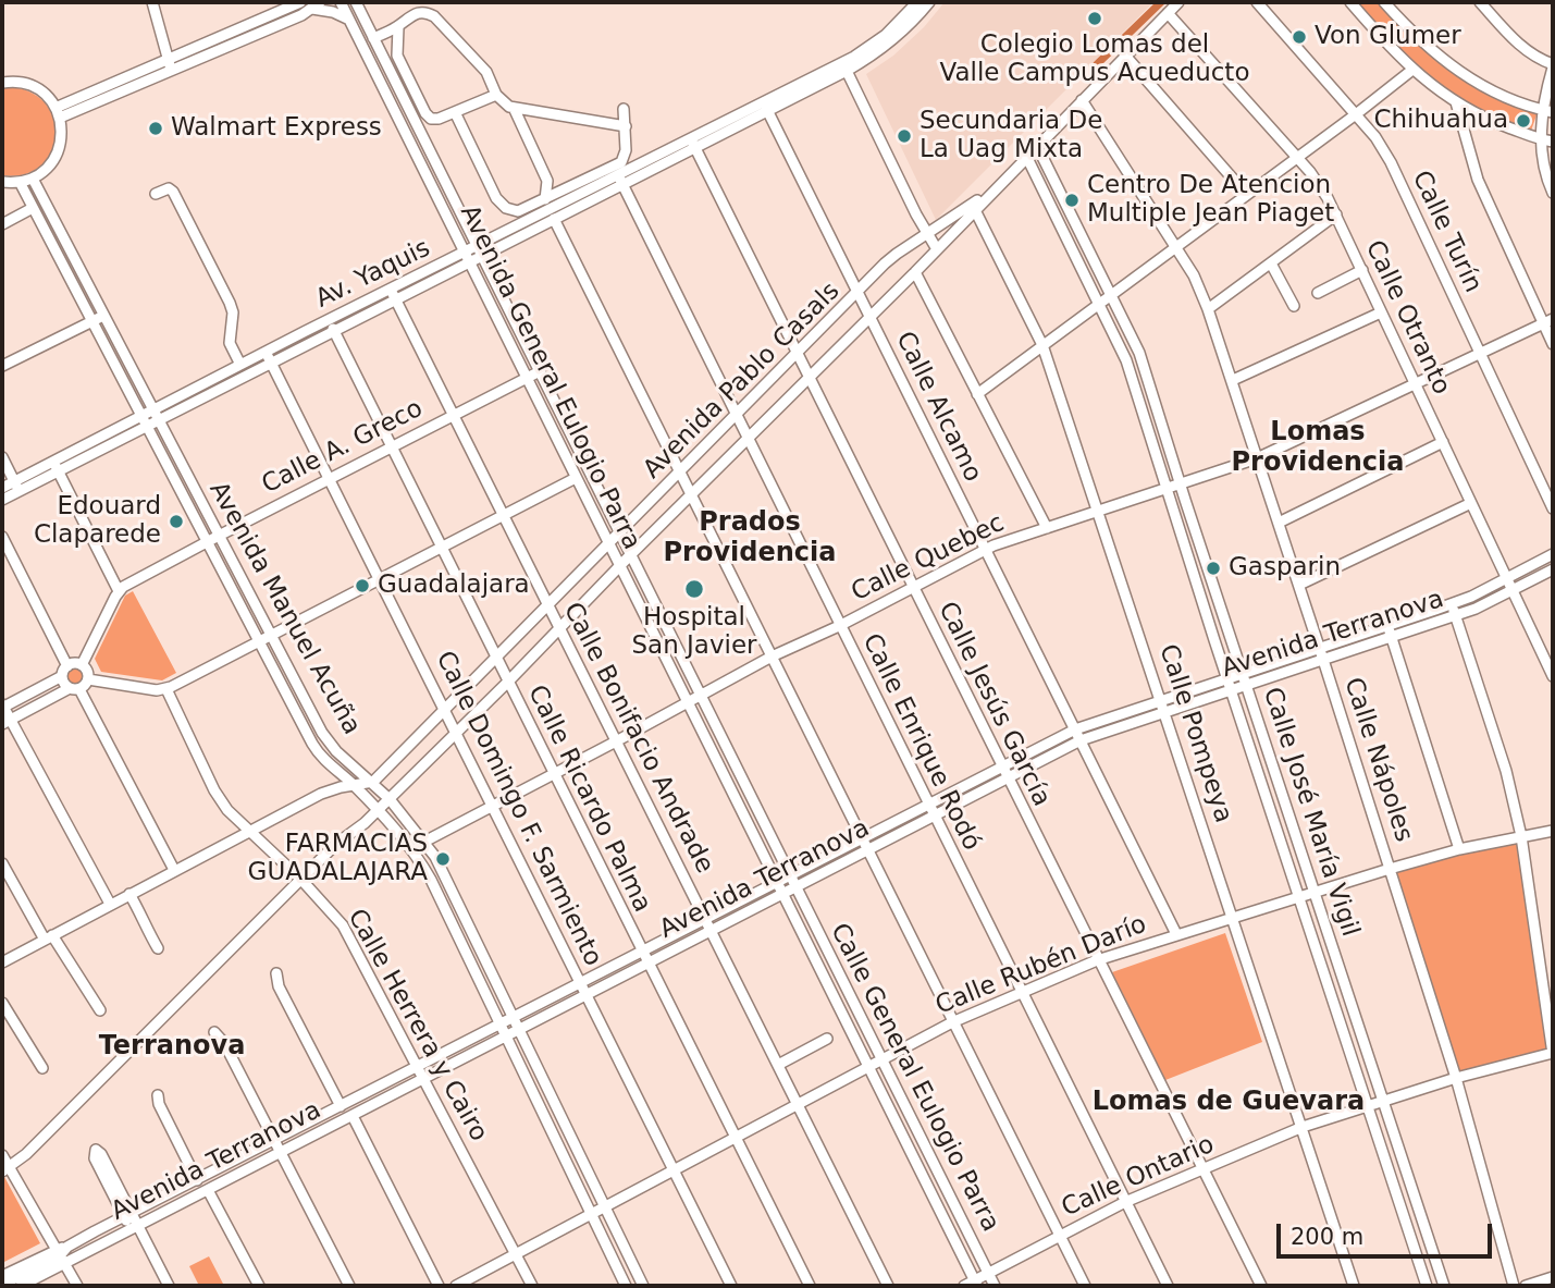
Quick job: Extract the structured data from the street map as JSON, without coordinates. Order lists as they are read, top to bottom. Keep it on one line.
{"streets":{"street":["Calle Turín","Av. Yaquis","Calle Otranto","Avenida General Eulogio Parra","Avenida Pablo Casals","Calle Alcamo","Calle A. Greco","Calle Quebec","Avenida Manuel Acuña","Avenida Terranova","Calle Jesús García","Calle Pompeya","Calle Bonifacio Andrade","Calle Enrique Rodó","Calle Nápoles","Calle Ricardo Palma","Calle Domingo F. Sarmiento","Calle José María Vigil","Calle Rubén Darío","Calle Herrera y Cairo","Calle General Eulogio Parra","Calle Ontario"]},"crossings":[["Calle Turín","Calle Quebec"],["Av. Yaquis","Avenida General Eulogio Parra"],["Av. Yaquis","Avenida Manuel Acuña"],["Av. Yaquis","Calle Bonifacio Andrade"],["Av. Yaquis","Calle Ricardo Palma"],["Av. Yaquis","Calle Domingo F. Sarmiento"],["Calle Otranto","Avenida Pablo Casals"],["Calle Otranto","Calle Quebec"],["Calle Otranto","Avenida Terranova"],["Avenida General Eulogio Parra","Avenida Pablo Casals"],["Avenida General Eulogio Parra","Calle A. Greco"],["Avenida General Eulogio Parra","Calle Quebec"],["Avenida General Eulogio Parra","Avenida Terranova"],["Avenida General Eulogio Parra","Calle General Eulogio Parra"],["Avenida Pablo Casals","Calle Alcamo"],["Avenida Pablo Casals","Avenida Manuel Acuña"],["Avenida Pablo Casals","Calle Jesús García"],["Avenida Pablo Casals","Calle Pompeya"],["Avenida Pablo Casals","Calle Bonifacio Andrade"],["Avenida Pablo Casals","Calle Enrique Rodó"],["Avenida Pablo Casals","Calle Nápoles"],["Avenida Pablo Casals","Calle Ricardo Palma"],["Avenida Pablo Casals","Calle Domingo F. Sarmiento"],["Avenida Pablo Casals","Calle José María Vigil"],["Avenida Pablo Casals","Calle Herrera y Cairo"],["Calle Alcamo","Calle Quebec"],["Calle Alcamo","Avenida Terranova"],["Calle Alcamo","Calle Rubén Darío"],["Calle A. Greco","Avenida Manuel Acuña"],["Calle A. Greco","Calle Bonifacio Andrade"],["Calle A. Greco","Calle Ricardo Palma"],["Calle A. Greco","Calle Domingo F. Sarmiento"],["Calle Quebec","Avenida Manuel Acuña"],["Calle Quebec","Calle Jesús García"],["Calle Quebec","Calle Pompeya"],["Calle Quebec","Calle Bonifacio Andrade"],["Calle Quebec","Calle Enrique Rodó"],["Calle Quebec","Calle Nápoles"],["Calle Quebec","Calle Ricardo Palma"],["Calle Quebec","Calle Domingo F. Sarmiento"],["Calle Quebec","Calle José María Vigil"],["Avenida Manuel Acuña","Avenida Terranova"],["Avenida Manuel Acuña","Calle Rubén Darío"],["Avenida Terranova","Calle Jesús García"],["Avenida Terranova","Calle Pompeya"],["Avenida Terranova","Calle Bonifacio Andrade"],["Avenida Terranova","Calle Enrique Rodó"],["Avenida Terranova","Calle Nápoles"],["Avenida Terranova","Calle Ricardo Palma"],["Avenida Terranova","Calle Domingo F. Sarmiento"],["Avenida Terranova","Calle José María Vigil"],["Avenida Terranova","Calle Herrera y Cairo"],["Avenida Terranova","Calle General Eulogio Parra"],["Calle Jesús García","Calle Rubén Darío"],["Calle Jesús García","Calle Ontario"],["Calle Pompeya","Calle Rubén Darío"],["Calle Pompeya","Calle Ontario"],["Calle Bonifacio Andrade","Calle Rubén Darío"],["Calle Enrique Rodó","Calle Rubén Darío"],["Calle Enrique Rodó","Calle Ontario"],["Calle Nápoles","Calle Rubén Darío"],["Calle Nápoles","Calle Ontario"],["Calle Ricardo Palma","Calle Rubén Darío"],["Calle Domingo F. Sarmiento","Calle Rubén Darío"],["Calle José María Vigil","Calle Rubén Darío"],["Calle José María Vigil","Calle Ontario"],["Calle Rubén Darío","Calle Herrera y Cairo"],["Calle Rubén Darío","Calle General Eulogio Parra"],["Calle General Eulogio Parra","Calle Ontario"]],"districts":["Lomas Providencia","Prados Providencia","Terranova","Lomas de Guevara"],"places":["Colegio Lomas del Valle Campus Acueducto","Von Glumer","Chihuahua","Walmart Express","Secundaria De La Uag Mixta","Centro De Atencion Multiple Jean Piaget","Edouard Claparede","Gasparin","Guadalajara","Hospital San Javier","FARMACIAS GUADALAJARA"],"scale_bar":"200 m"}
